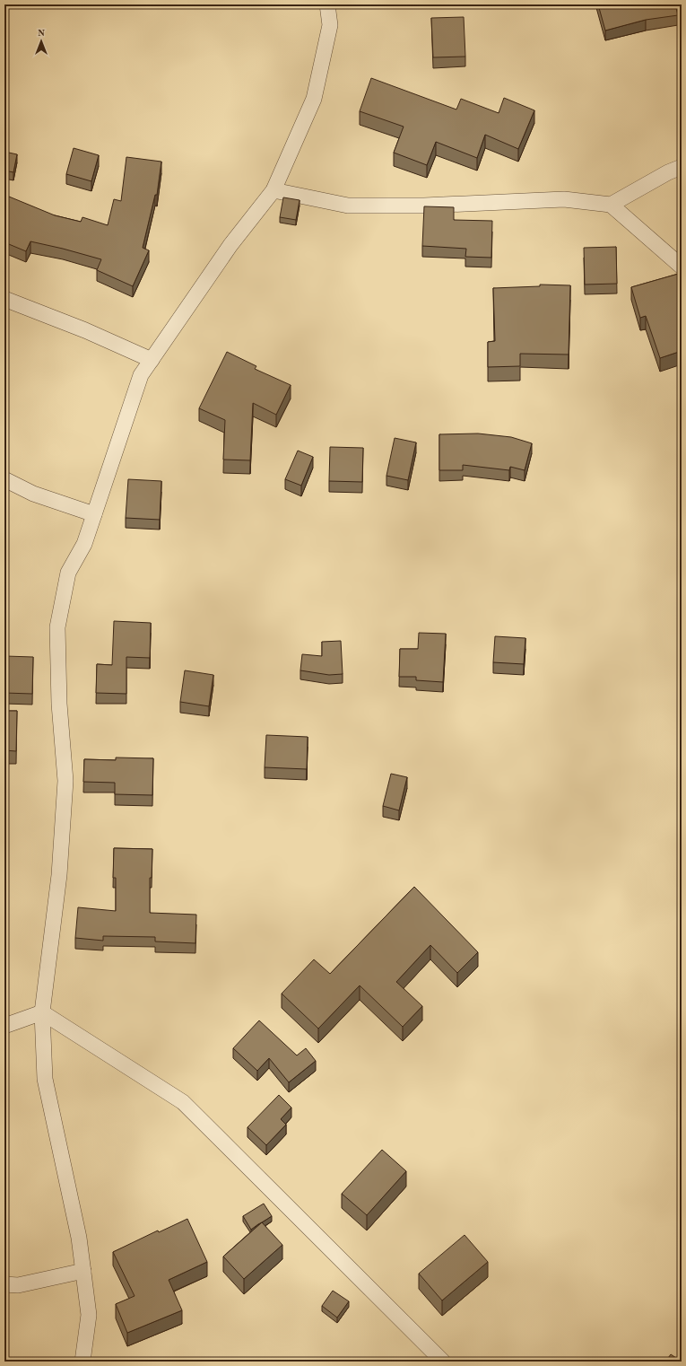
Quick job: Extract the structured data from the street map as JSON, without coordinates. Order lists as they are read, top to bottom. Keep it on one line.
{"north":"top"}
